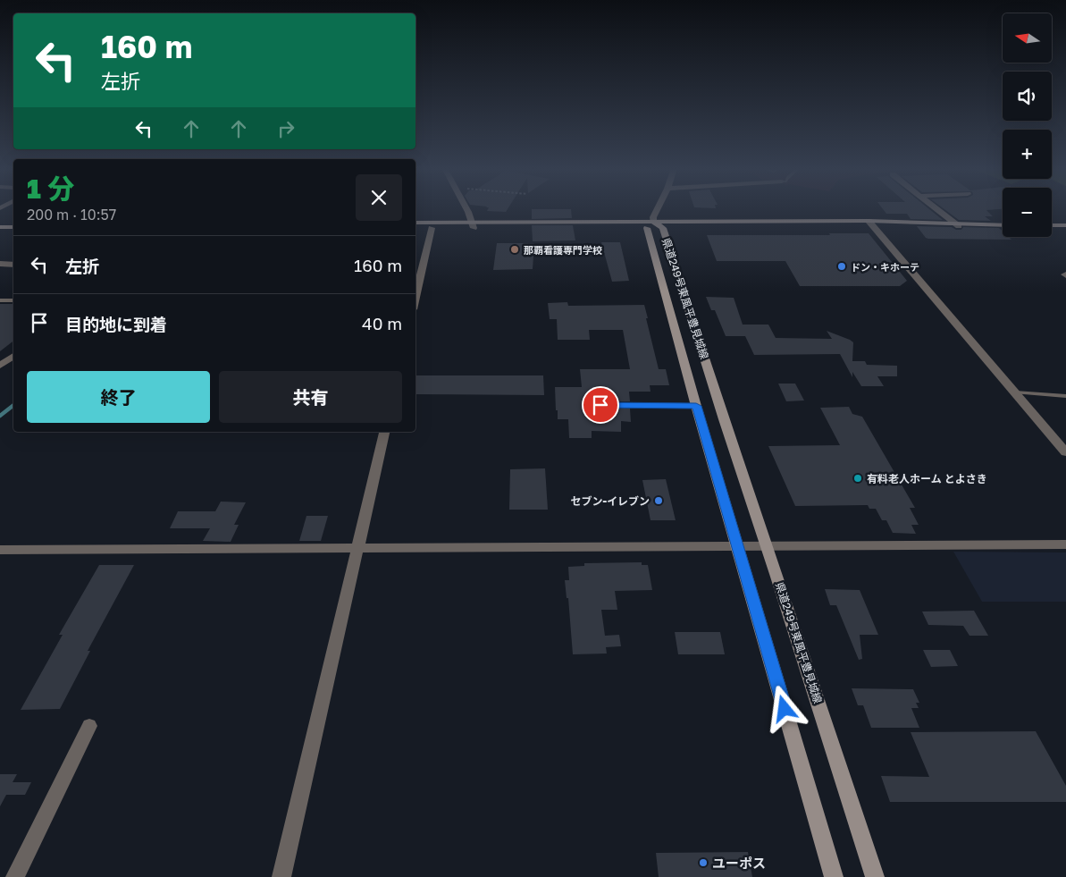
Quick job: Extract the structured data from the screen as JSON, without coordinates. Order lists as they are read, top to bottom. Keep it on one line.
{"streets":{"main road":["県道249号東風平豊見城線"]},"places":["那覇看護専門学校","ドン・キホーテ","有料老人ホーム とよさき","セブン-イレブン","ユーポス"],"north":"left","page":{"map_buttons":["+","−"],"turn":["160 m","左折"],"heading":["1 分","200 m · 10:57"],"list":[{"name":"左折","value":"160 m"},{"name":"目的地に到着","value":"40 m"}],"buttons":["終了","共有"]}}
